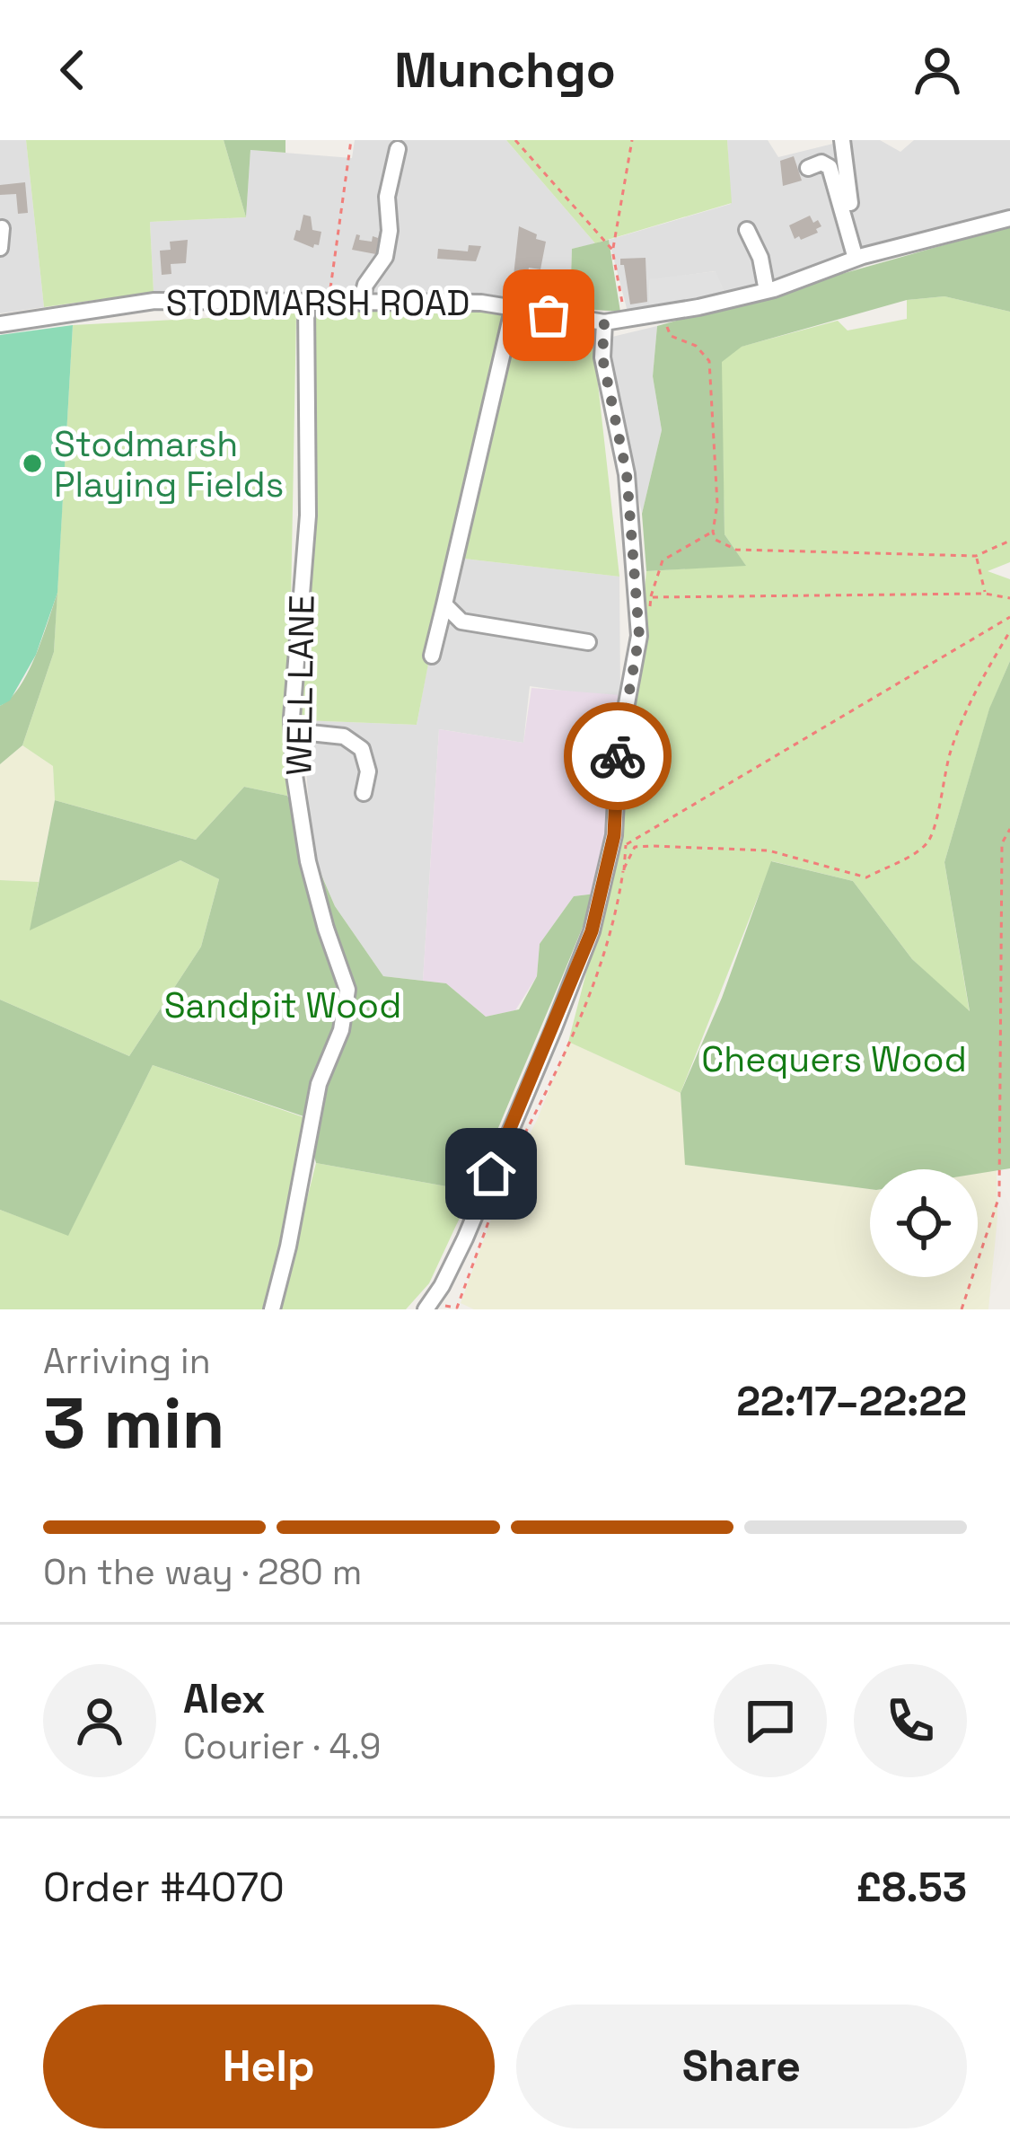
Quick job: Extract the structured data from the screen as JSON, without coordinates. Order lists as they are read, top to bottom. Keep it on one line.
{"streets":{"street":["STODMARSH ROAD","WELL LANE"]},"crossings":[["STODMARSH ROAD","WELL LANE"]],"parks":["Sandpit Wood","Chequers Wood"],"places":["Stodmarsh Playing Fields"],"page":{"header":"Munchgo","heading":["3 min","Arriving in","22:17–22:22"],"panel":["Alex","Courier · 4.9","Order #4070","£8.53"],"bar":"On the way · 280 m","buttons":["Help","Share"]}}
